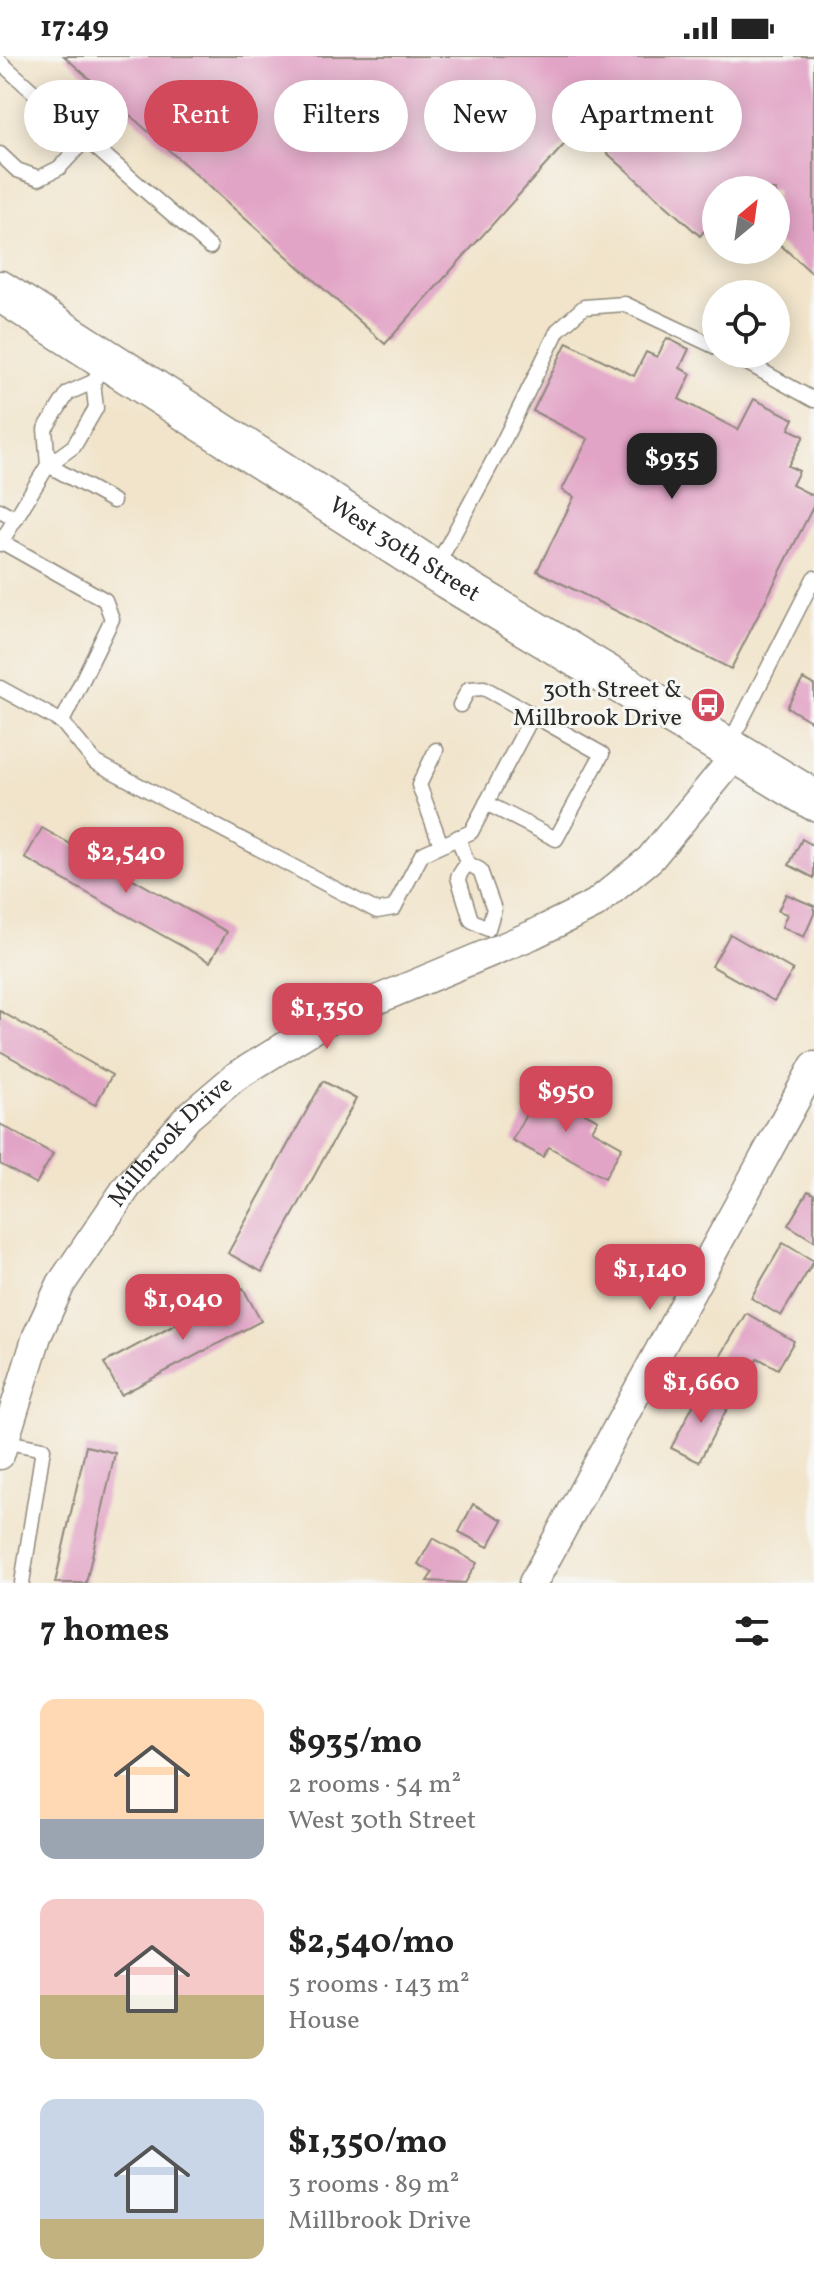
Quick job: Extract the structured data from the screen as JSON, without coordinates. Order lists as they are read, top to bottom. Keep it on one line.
{"streets":{"street":["West 30th Street","Millbrook Drive"]},"crossings":[["West 30th Street","Millbrook Drive"]],"places":{"bus stop":["30th Street & Millbrook Drive"]},"north":"top right","page":{"status":"17:49","chip":["Buy","Rent","Filters","New","Apartment"],"price":["$935","$2,540","$1,350","$950","$1,140","$1,040","$1,660"],"heading":"7 homes","list":[{"name":"$935/mo","note":"2 rooms · 54 m² · West 30th Street"},{"name":"$2,540/mo","note":"5 rooms · 143 m² · House"},{"name":"$1,350/mo","note":"3 rooms · 89 m² · Millbrook Drive"}]}}
